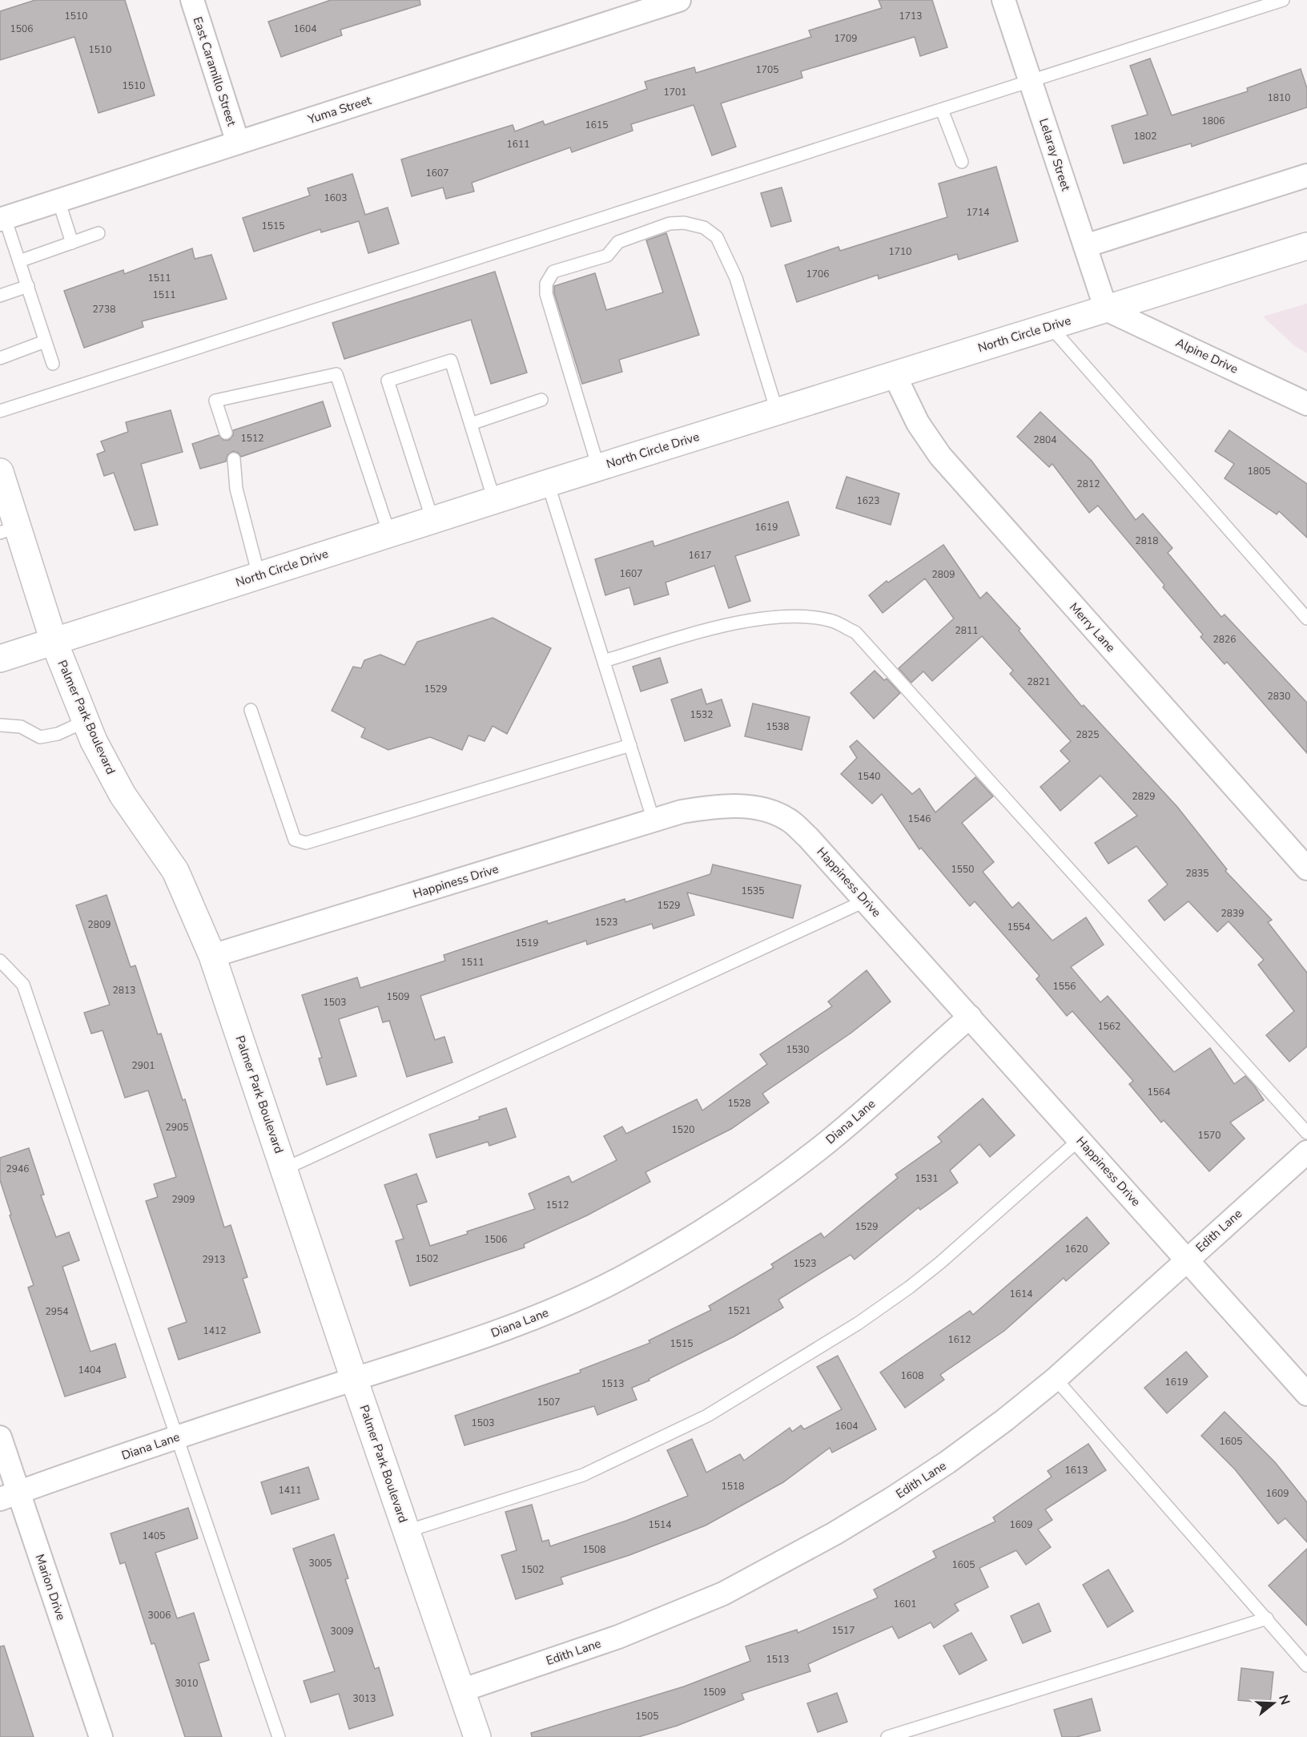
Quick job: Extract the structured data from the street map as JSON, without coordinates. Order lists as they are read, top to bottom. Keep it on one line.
{"streets":{"main road":["North Circle Drive","Palmer Park Boulevard"],"street":["East Caramillo Street","Yuma Street","Lelaray Street","Alpine Drive","Merry Lane","Happiness Drive","Diana Lane","Edith Lane","Marion Drive"]},"crossings":[["East Caramillo Street","Yuma Street"],["Lelaray Street","North Circle Drive"],["Lelaray Street","Alpine Drive"],["North Circle Drive","Alpine Drive"],["North Circle Drive","Merry Lane"],["North Circle Drive","Palmer Park Boulevard"],["Palmer Park Boulevard","Happiness Drive"],["Palmer Park Boulevard","Diana Lane"],["Palmer Park Boulevard","Edith Lane"],["Happiness Drive","Diana Lane"],["Happiness Drive","Edith Lane"],["Diana Lane","Marion Drive"]],"house_numbers":["1510","1713","1506","1604","1709","1510","1705","1510","1701","1810","1806","1615","1802","1611","1607","1603","1714","1515","1710","1706","1511","1511","2738","1512","2804","1805","2812","1623","1619","2818","1617","1607","2809","2811","2826","2821","1529","2830","1532","1538","2825","1540","2829","1546","1550","2835","1535","1529","2839","1523","2809","1554","1519","1511","1556","2813","1509","1503","1562","1530","2901","1564","1528","2905","1520","1570","2946","1531","2909","1512","1529","1506","1620","1502","2913","1523","1614","1521","2954","1412","1612","1515","1404","1608","1619","1513","1507","1503","1604","1605","1613","1518","1411","1609","1514","1609","1405","1508","3005","1605","1502","1601","3006","1517","3009","1513","3010","1509","3013","1505"],"north":"right"}
